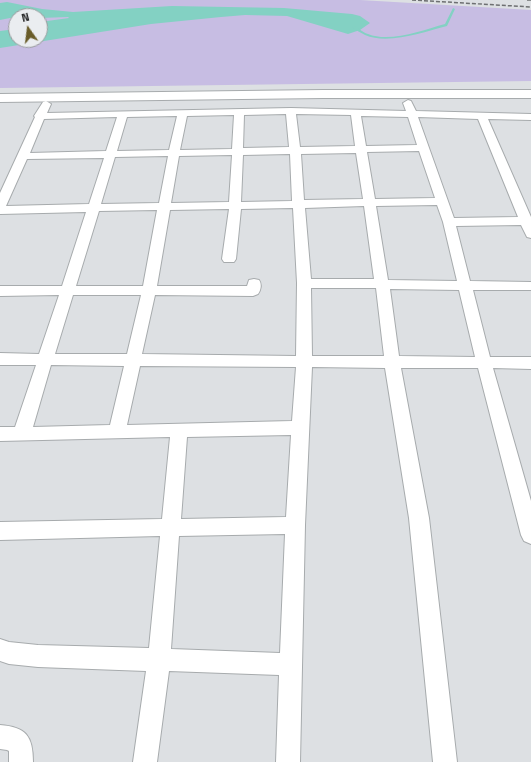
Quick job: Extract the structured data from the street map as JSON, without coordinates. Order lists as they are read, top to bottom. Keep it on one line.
{"north":"top"}
